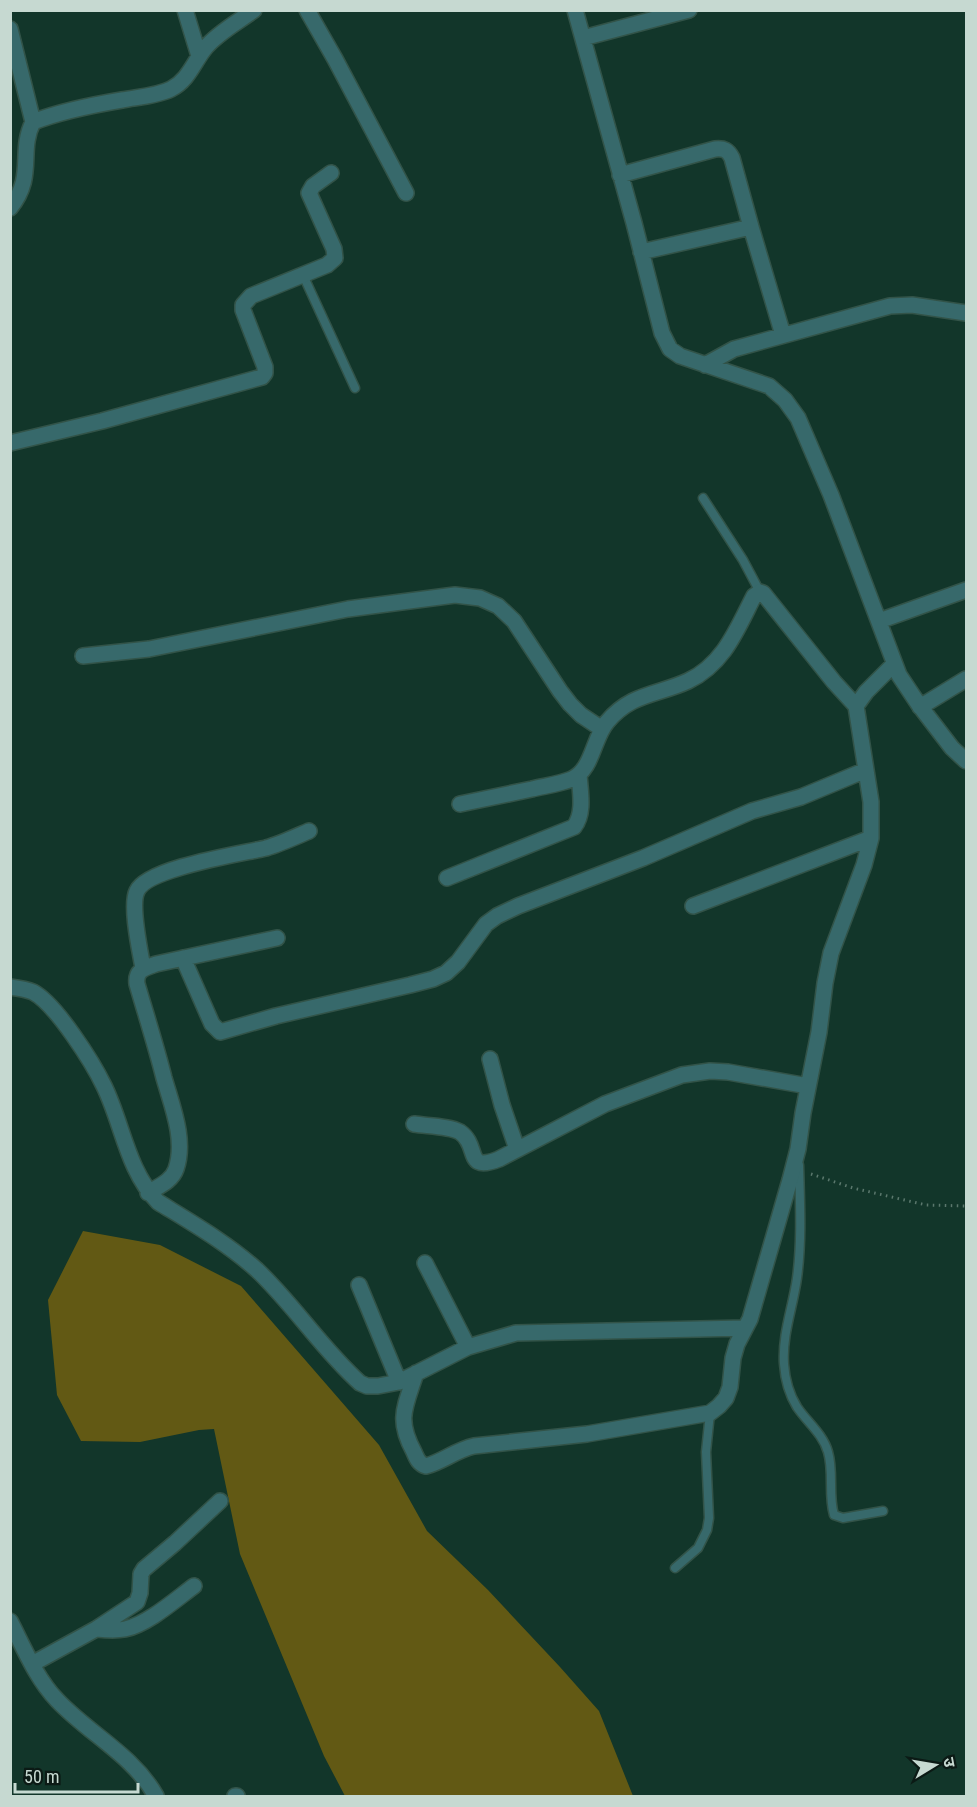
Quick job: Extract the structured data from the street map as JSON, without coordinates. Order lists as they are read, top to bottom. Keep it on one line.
{"scale_bar":"50 m","north":"right"}
